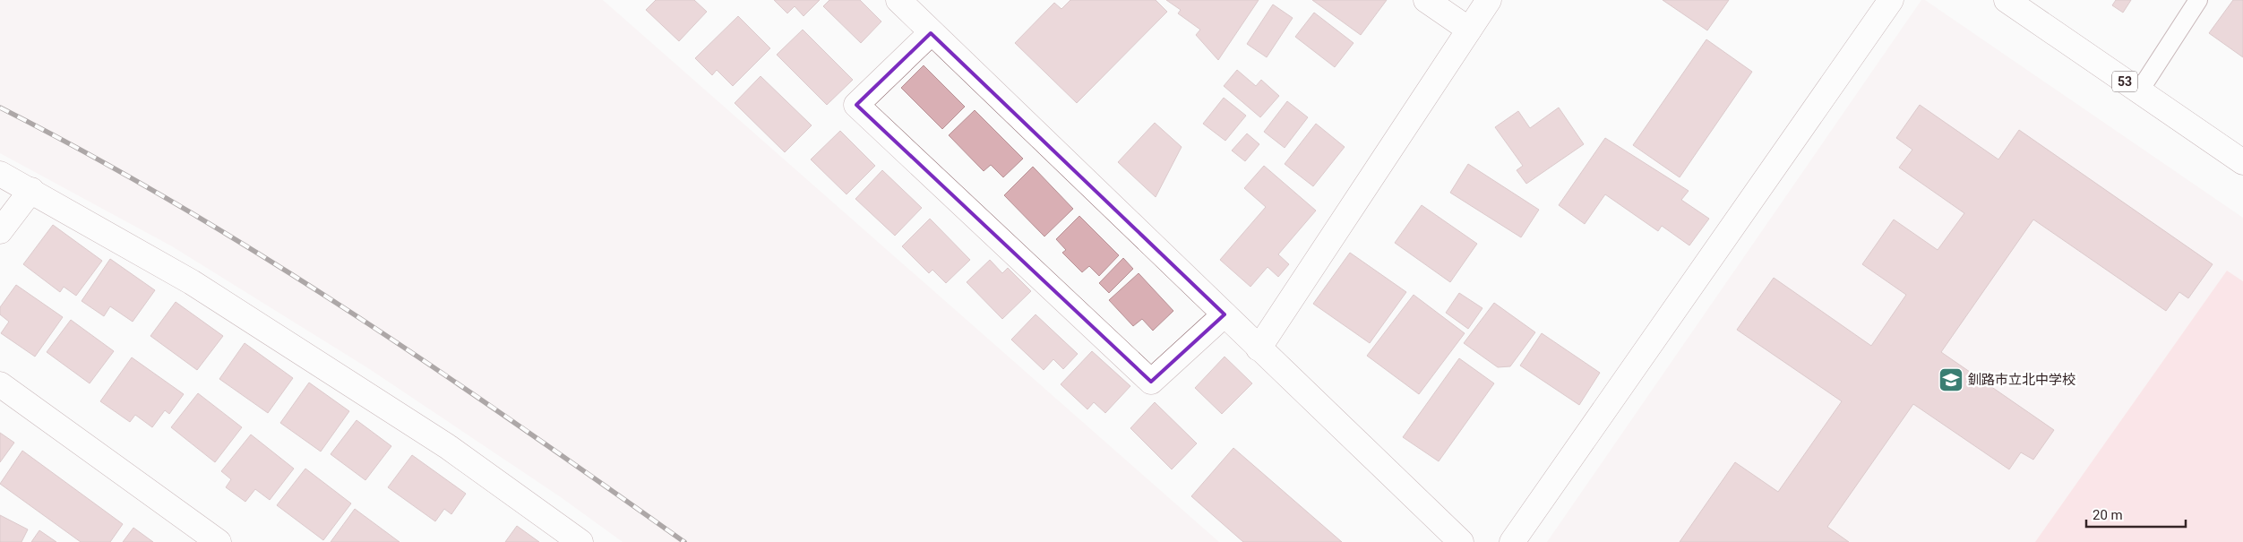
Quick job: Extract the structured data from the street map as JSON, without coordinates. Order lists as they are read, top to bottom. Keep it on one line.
{"streets":{"street":["53"]},"places":{"school or university":["釧路市立北中学校"]},"scale_bar":"20 m"}
